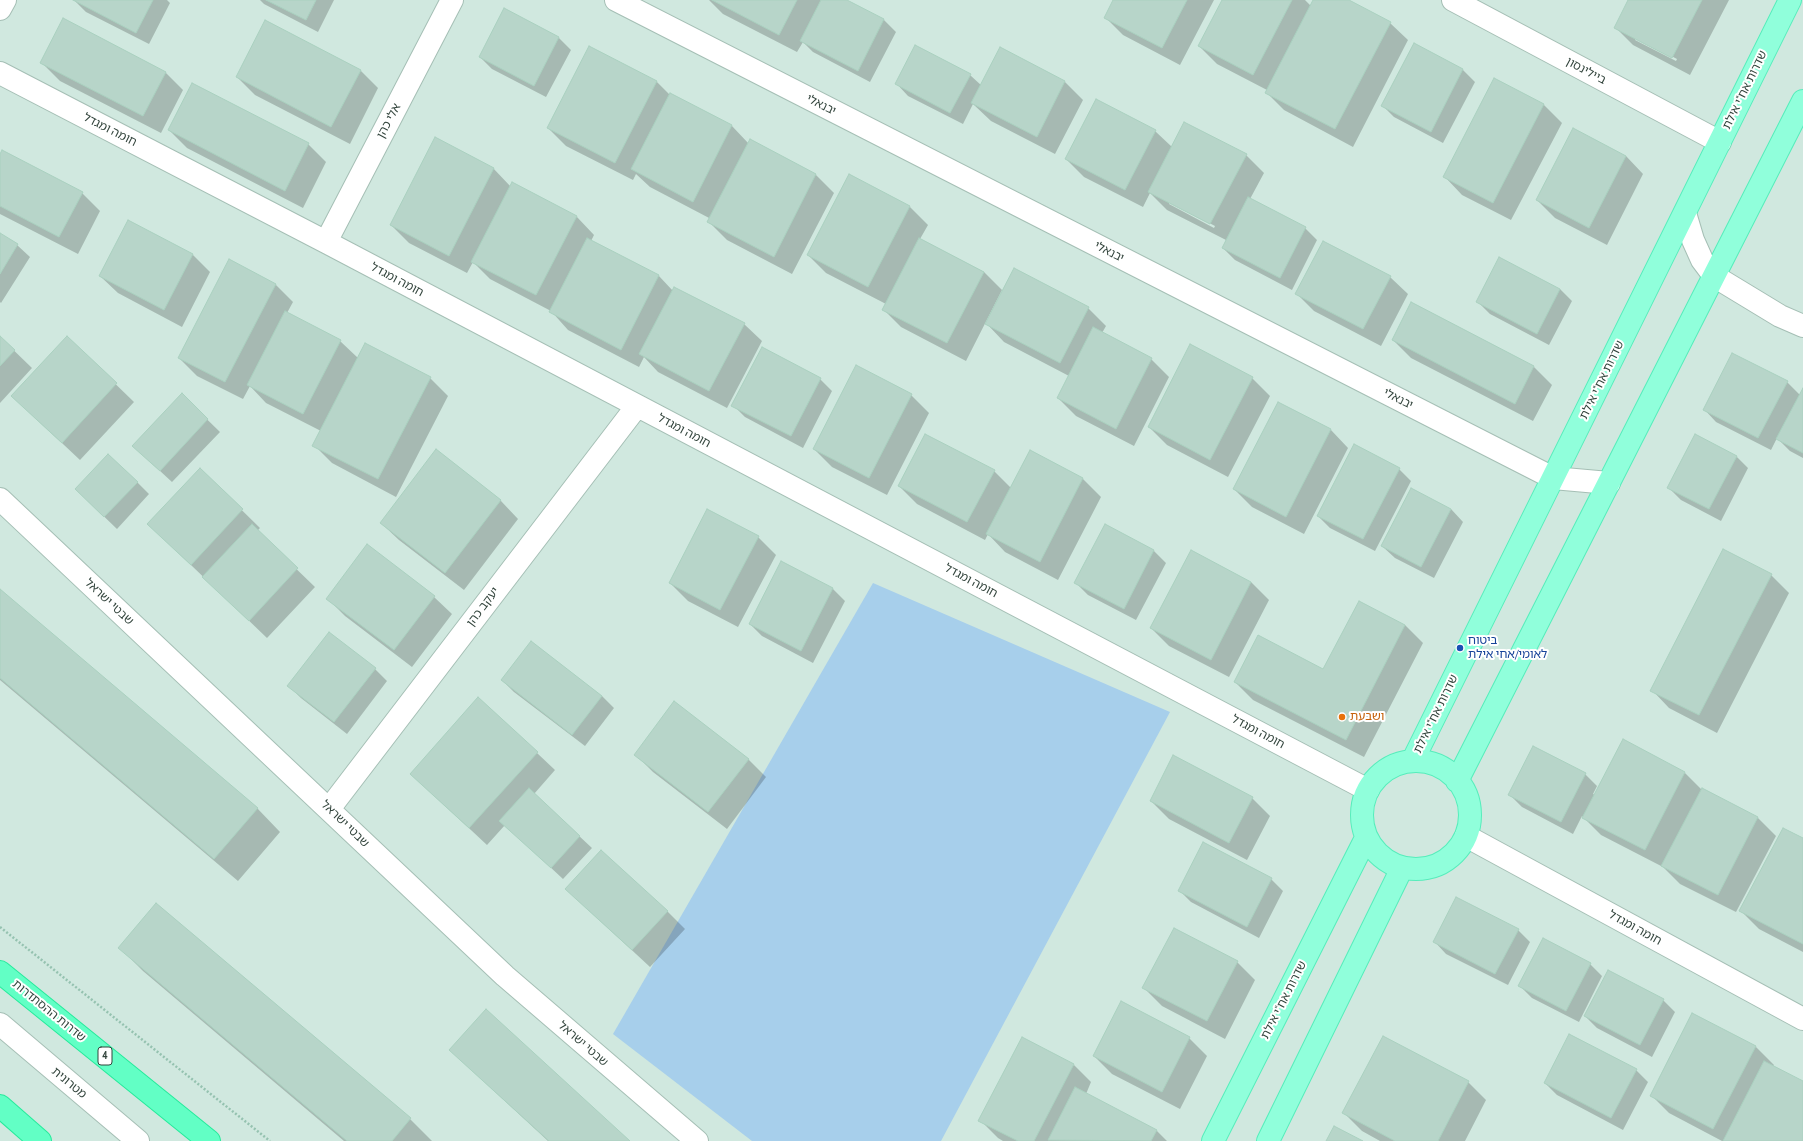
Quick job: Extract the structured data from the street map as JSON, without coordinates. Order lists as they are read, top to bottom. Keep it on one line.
{"streets":{"highway":["שדרות ההסתדרות","4"],"main road":["שדרות אח\"י אילת"],"street":["ביילינסון","יבנאלי","אלי כהן","חומה ומגדל","שבטי ישראל","יעקב כהן","מטרונית"]},"crossings":[["ביילינסון","שדרות אח\"י אילת"],["שדרות אח\"י אילת","יבנאלי"],["שדרות אח\"י אילת","חומה ומגדל"],["אלי כהן","חומה ומגדל"],["חומה ומגדל","יעקב כהן"],["שבטי ישראל","יעקב כהן"]],"places":["ביטוח לאומי/אחי אילת","ושבעת"]}
